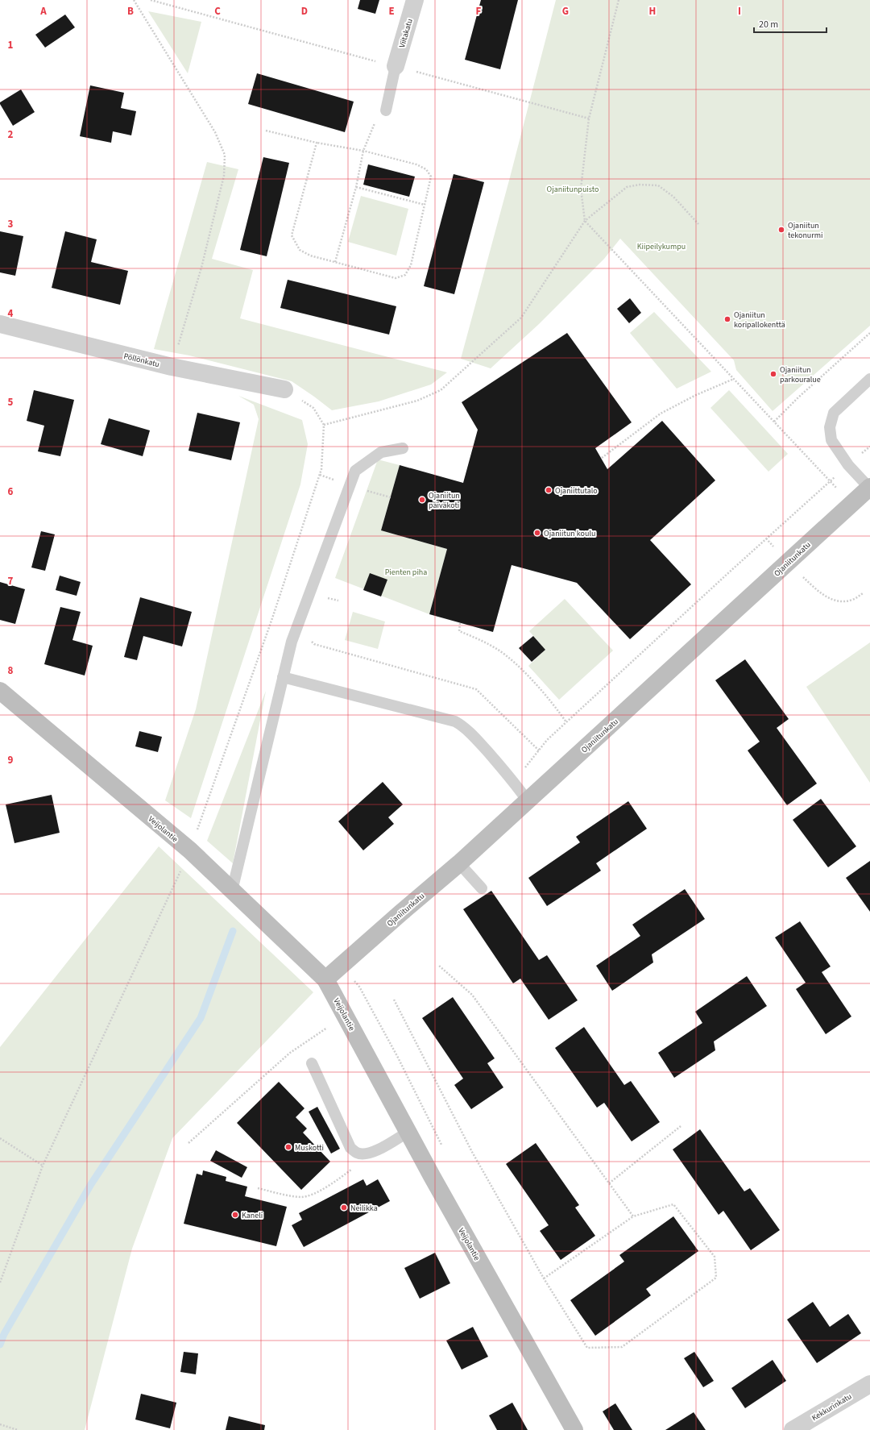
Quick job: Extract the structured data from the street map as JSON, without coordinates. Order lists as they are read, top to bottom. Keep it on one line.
{"streets":{"street":["Viitakatu","Pöllönkatu","Ojaniitunkatu","Veijolantie","Kekkurinkatu"]},"crossings":[["Ojaniitunkatu","Veijolantie"]],"parks":["Ojaniitunpuisto","Kiipeilykumpu","Pienten piha"],"places":["Ojaniitun tekonurmi","Ojaniitun koripallokenttä","Ojaniitun parkouralue","Ojaniittutalo","Ojaniitun päiväkoti","Ojaniitun koulu","Muskotti","Neilikka","Kaneli"],"scale_bar":"20 m","grid":{"columns":["A","B","C","D","E","F","G","H","I"],"rows":["1","2","3","4","5","6","7","8","9"]}}
